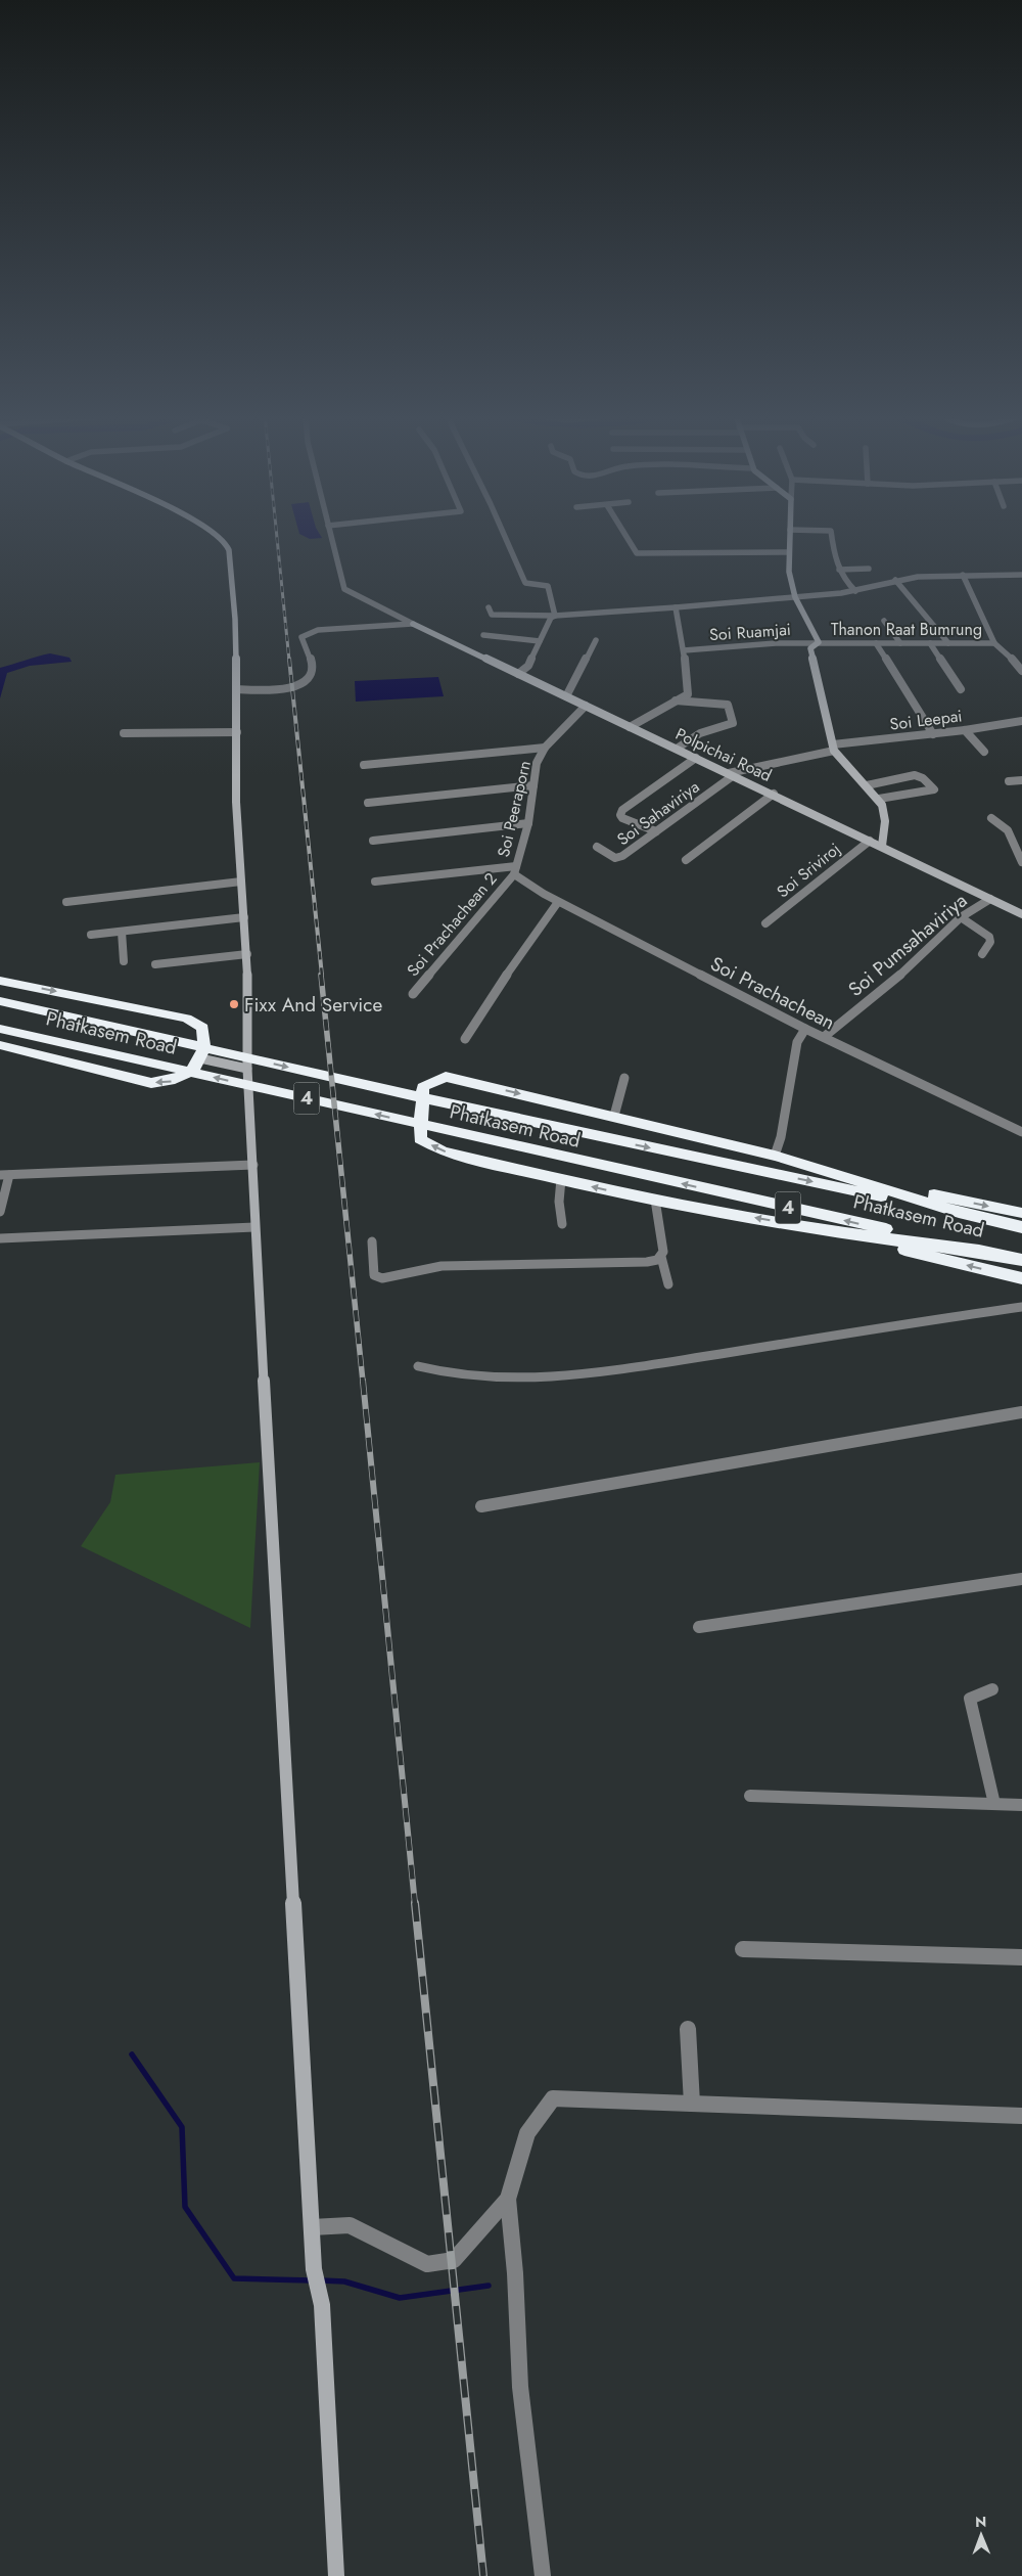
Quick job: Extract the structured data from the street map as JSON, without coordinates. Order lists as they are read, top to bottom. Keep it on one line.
{"streets":{"highway":["Phatkasem Road","4"],"street":["Thanon Raat Bumrung","Soi Ruamjai","Soi Leepai","Polpichai Road","Soi Peeraporn","Soi Sahaviriya","Soi Sriviroj","Soi Prachachean 2","Soi Pumsahaviriya","Soi Prachachean"]},"crossings":[["Thanon Raat Bumrung","Soi Ruamjai"],["Soi Leepai","Polpichai Road"],["Soi Leepai","Soi Sahaviriya"],["Polpichai Road","Soi Peeraporn"],["Polpichai Road","Soi Sahaviriya"],["Polpichai Road","Soi Sriviroj"],["Polpichai Road","Soi Pumsahaviriya"],["Soi Peeraporn","Soi Prachachean 2"],["Soi Peeraporn","Soi Prachachean"],["Soi Prachachean 2","Soi Prachachean"],["Soi Pumsahaviriya","Soi Prachachean"]],"places":["Fixx And Service"],"north":"top"}
